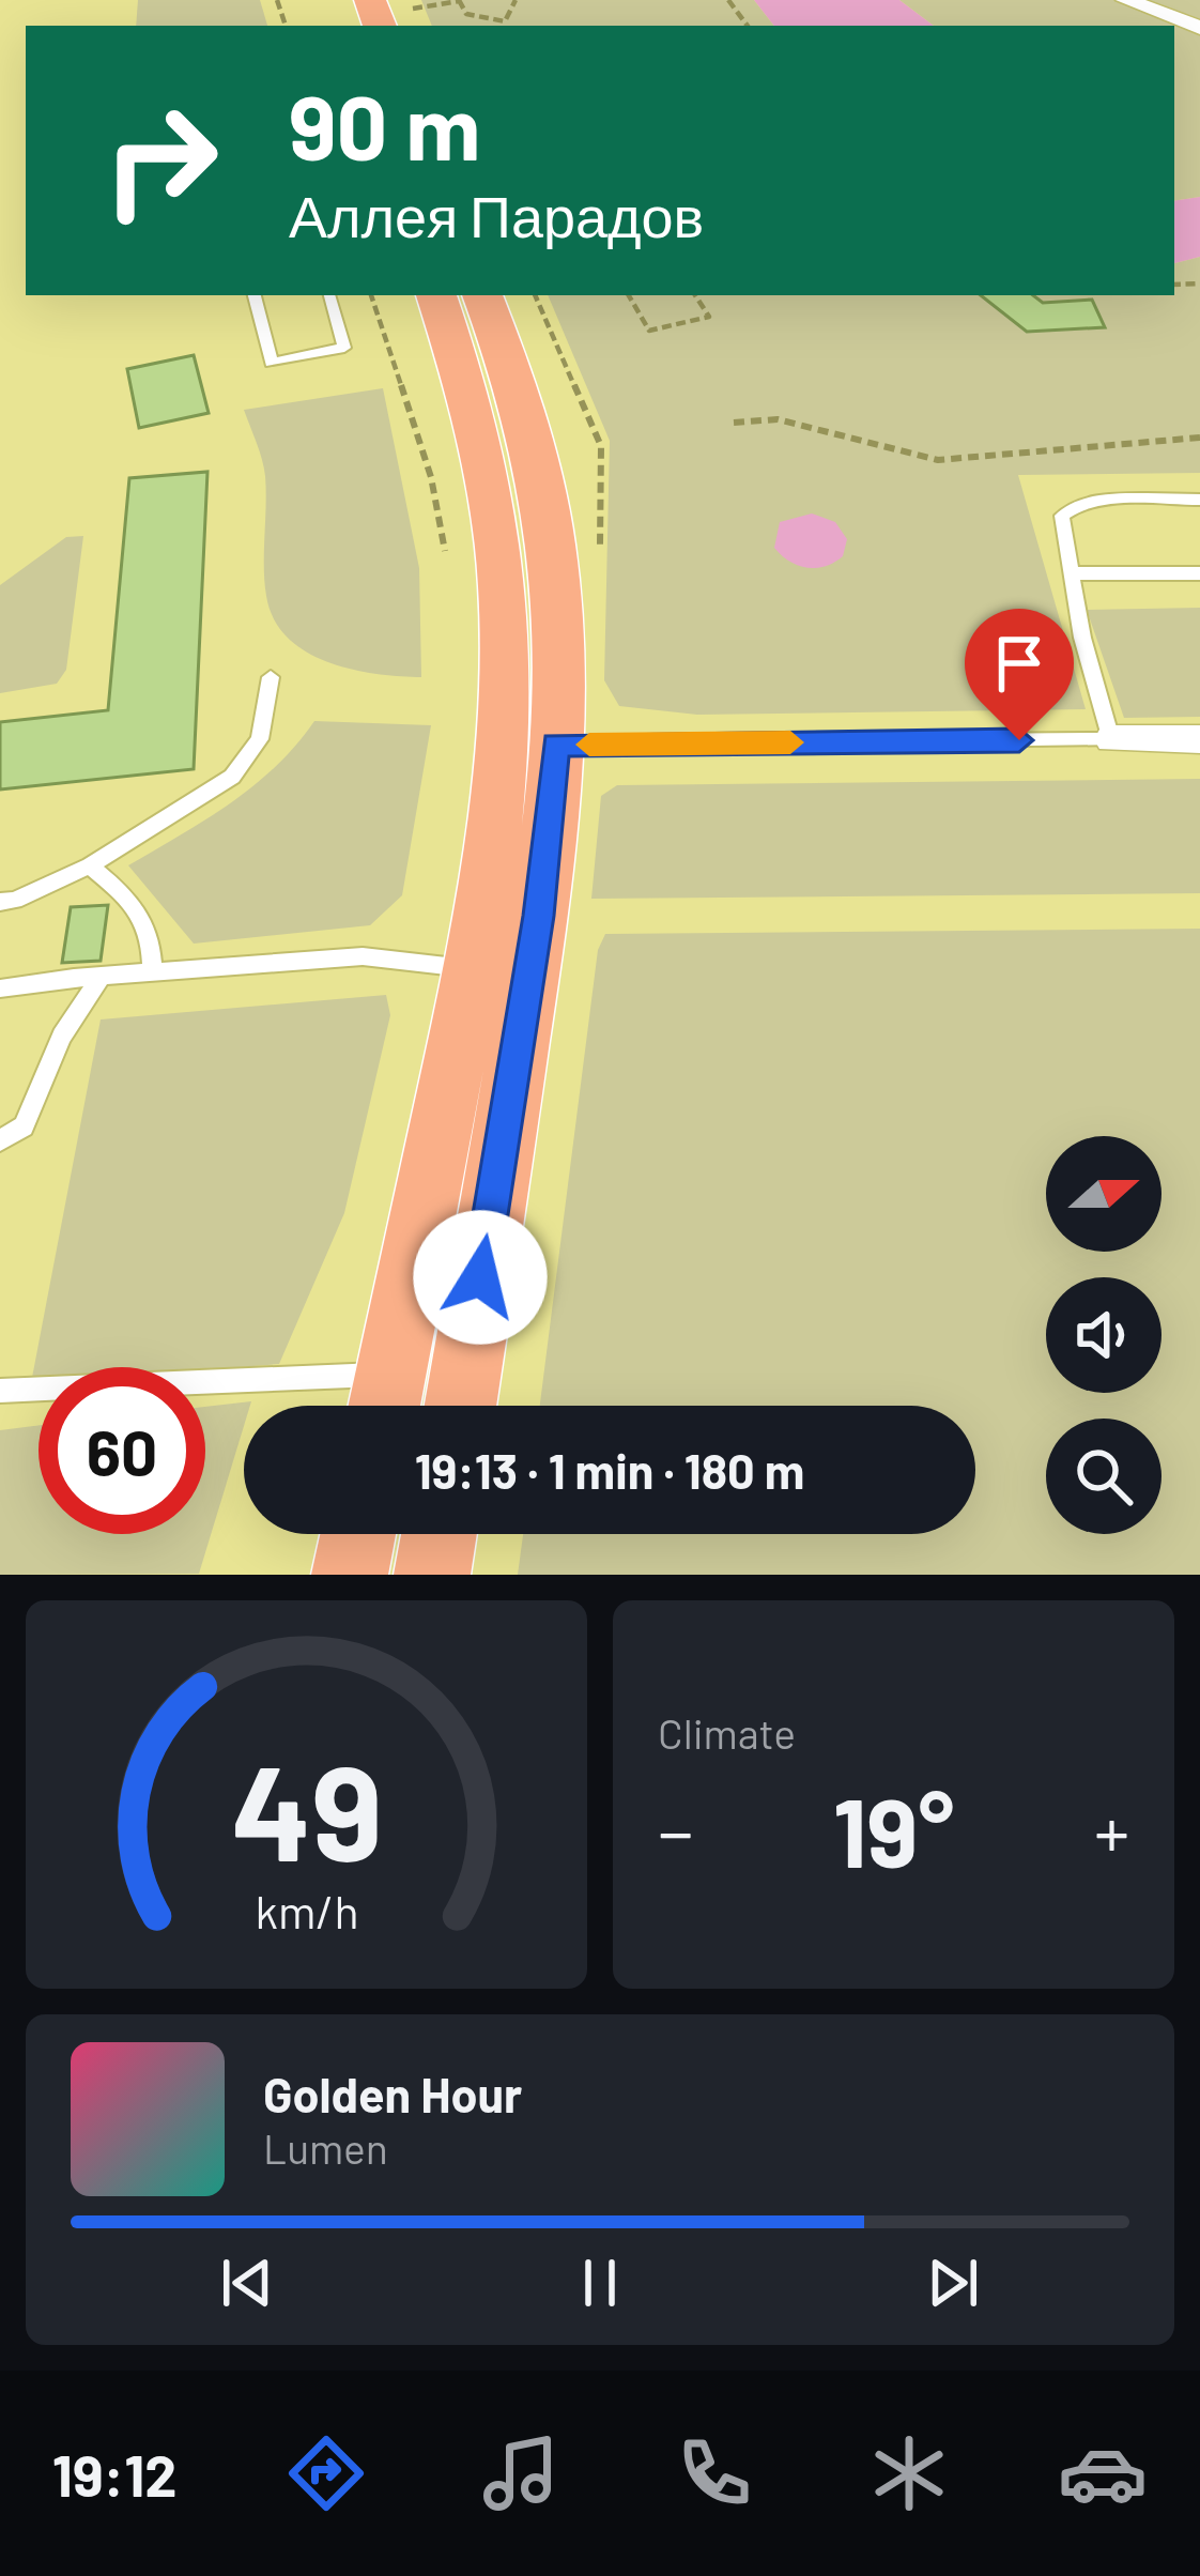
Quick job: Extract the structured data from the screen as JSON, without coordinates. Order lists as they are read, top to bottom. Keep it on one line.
{"north":"right","page":{"turn":["90 m","Аллея Парадов"],"limit":"60","trip":"19:13 · 1 min · 180 m","tile":"Climate","heat":["−","19°","+"],"song":["Golden Hour","Lumen"],"tabs":"19:12","gauge":["49","km/h"]}}
